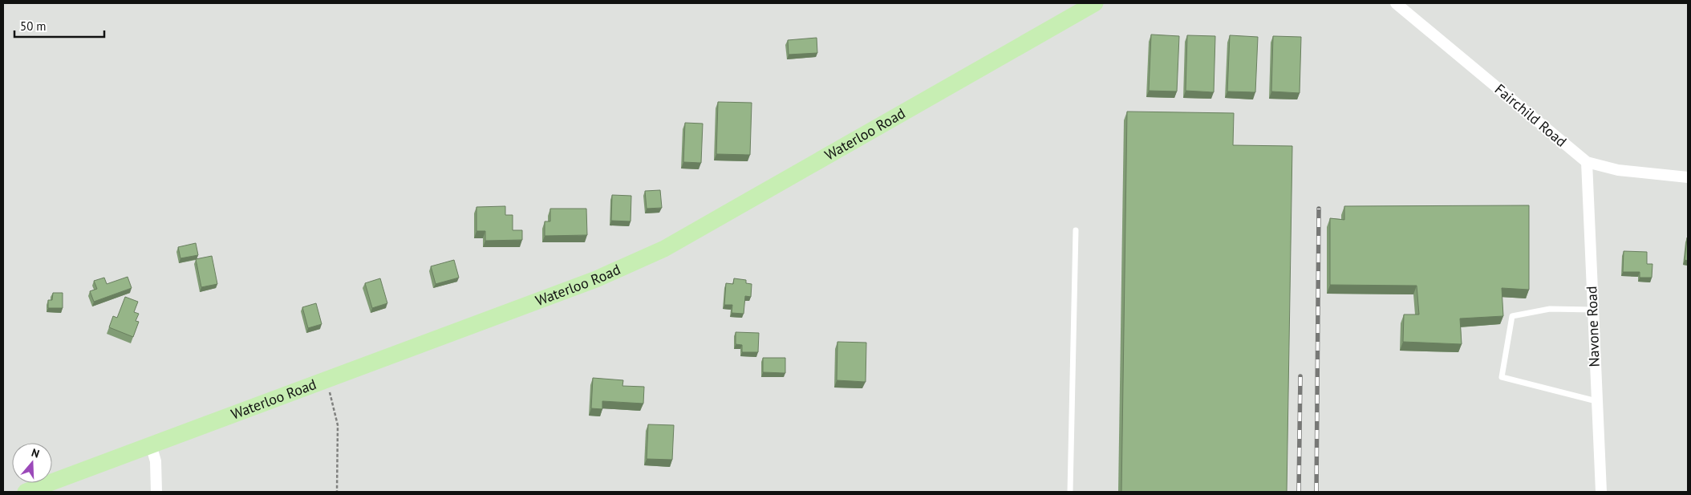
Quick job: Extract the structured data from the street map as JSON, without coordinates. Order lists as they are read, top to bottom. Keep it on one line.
{"streets":{"main road":["Waterloo Road"],"street":["Fairchild Road","Navone Road"]},"crossings":[["Fairchild Road","Navone Road"]],"scale_bar":"50 m","north":"top"}
